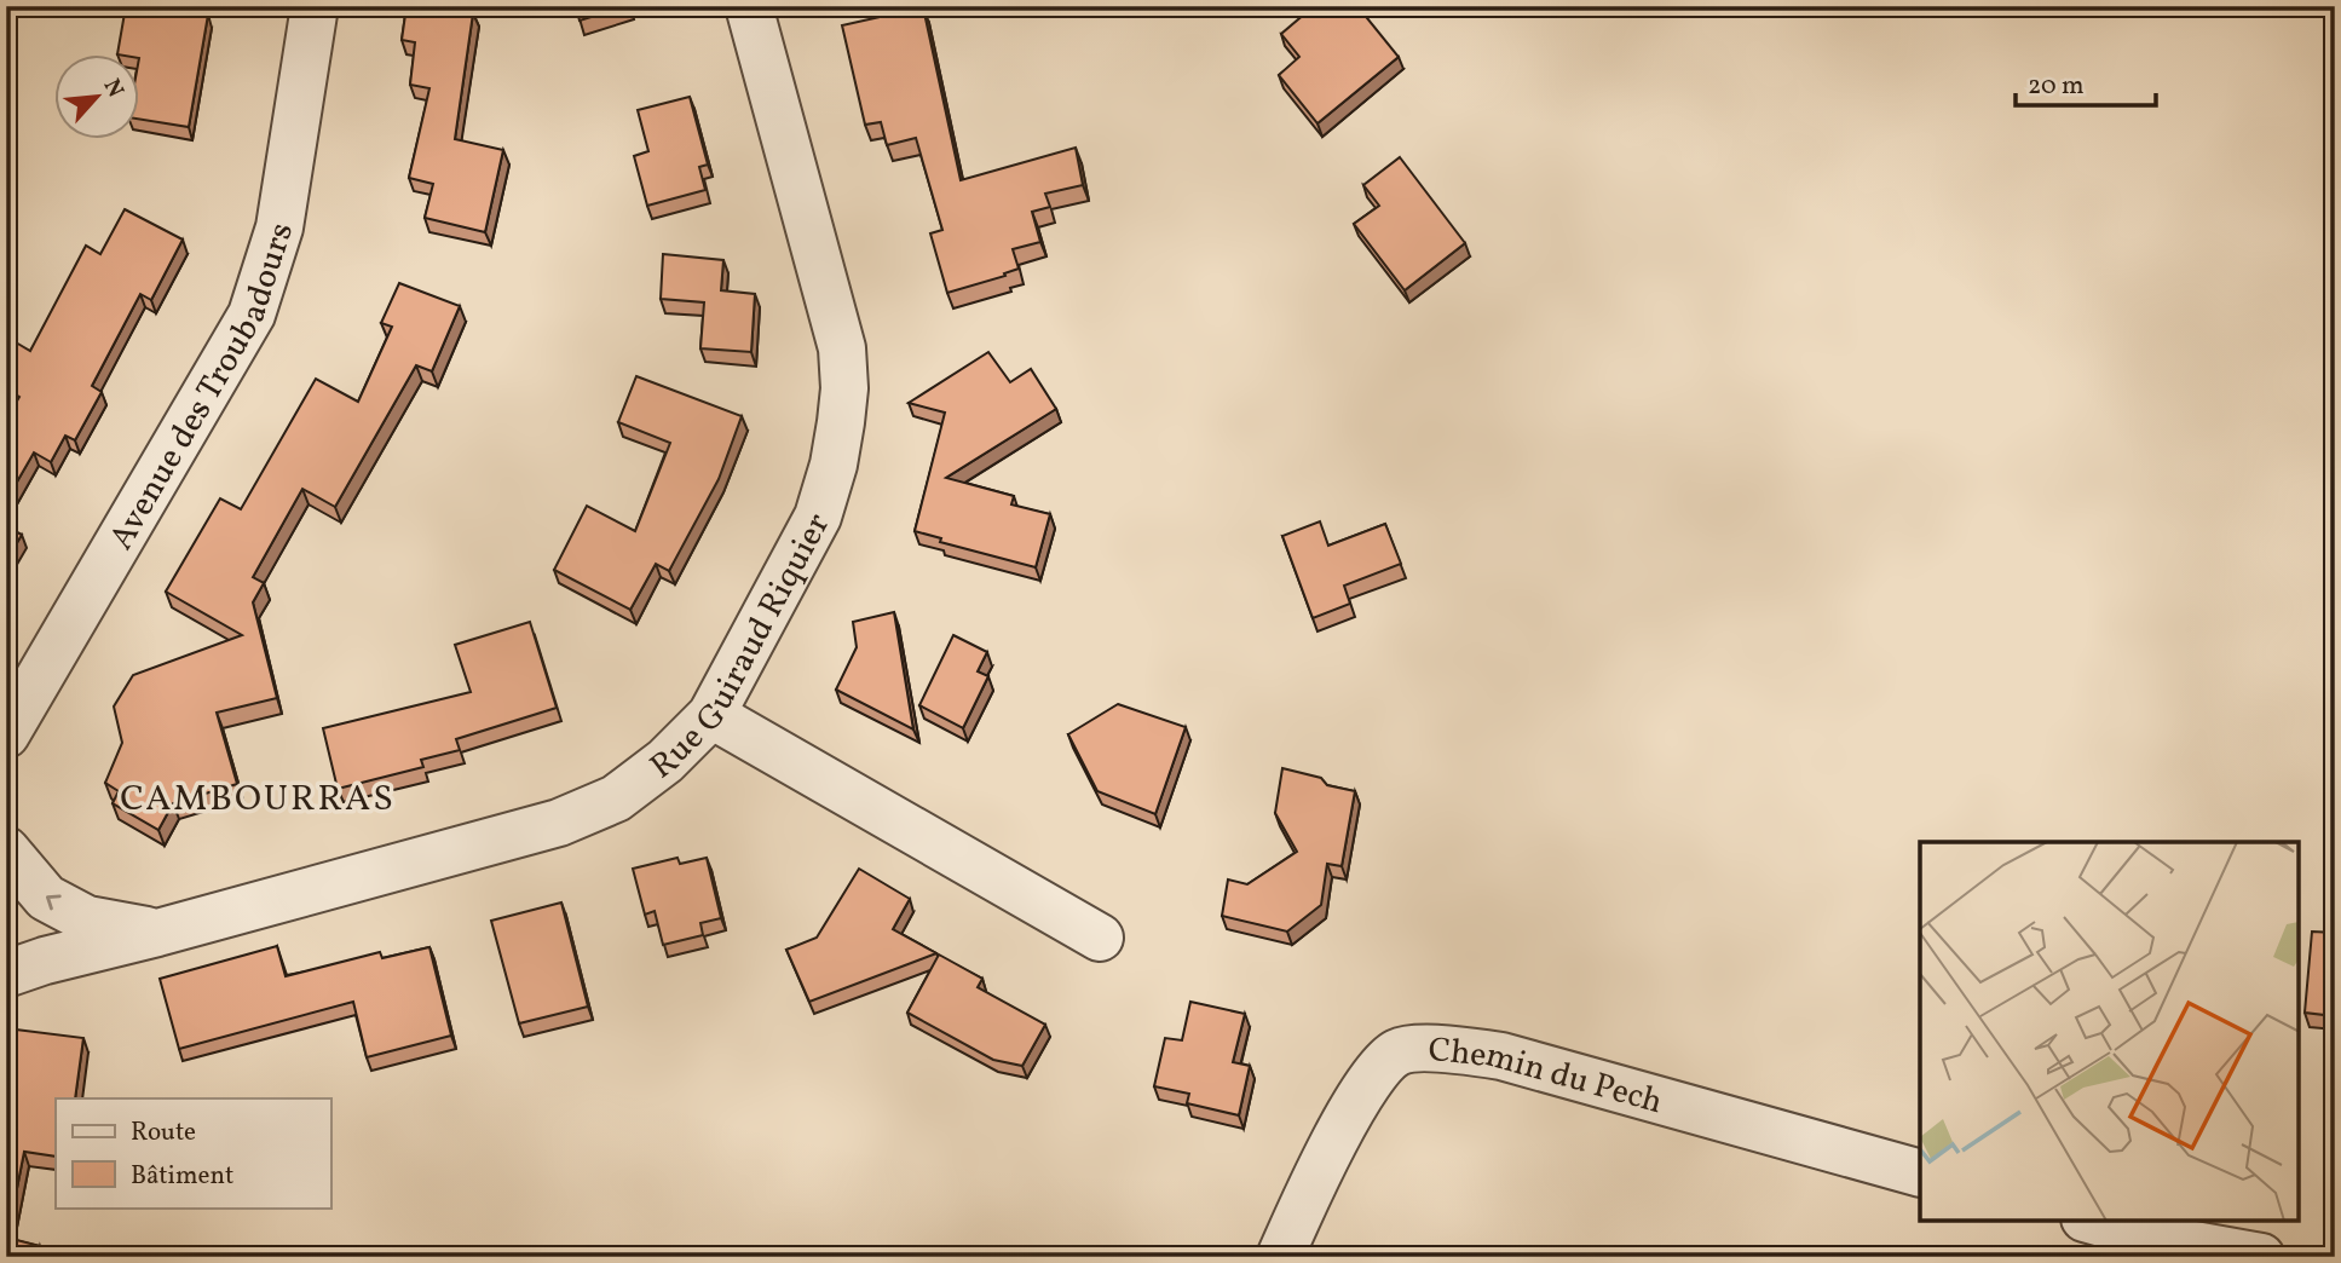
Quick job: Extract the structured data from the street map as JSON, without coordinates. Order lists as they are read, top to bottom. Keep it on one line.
{"streets":{"street":["Avenue des Troubadours","Rue Guiraud Riquier","Chemin du Pech"]},"districts":["CAMBOURRAS"],"legend":["Route","Bâtiment"],"scale_bar":"20 m","north":"top right"}
